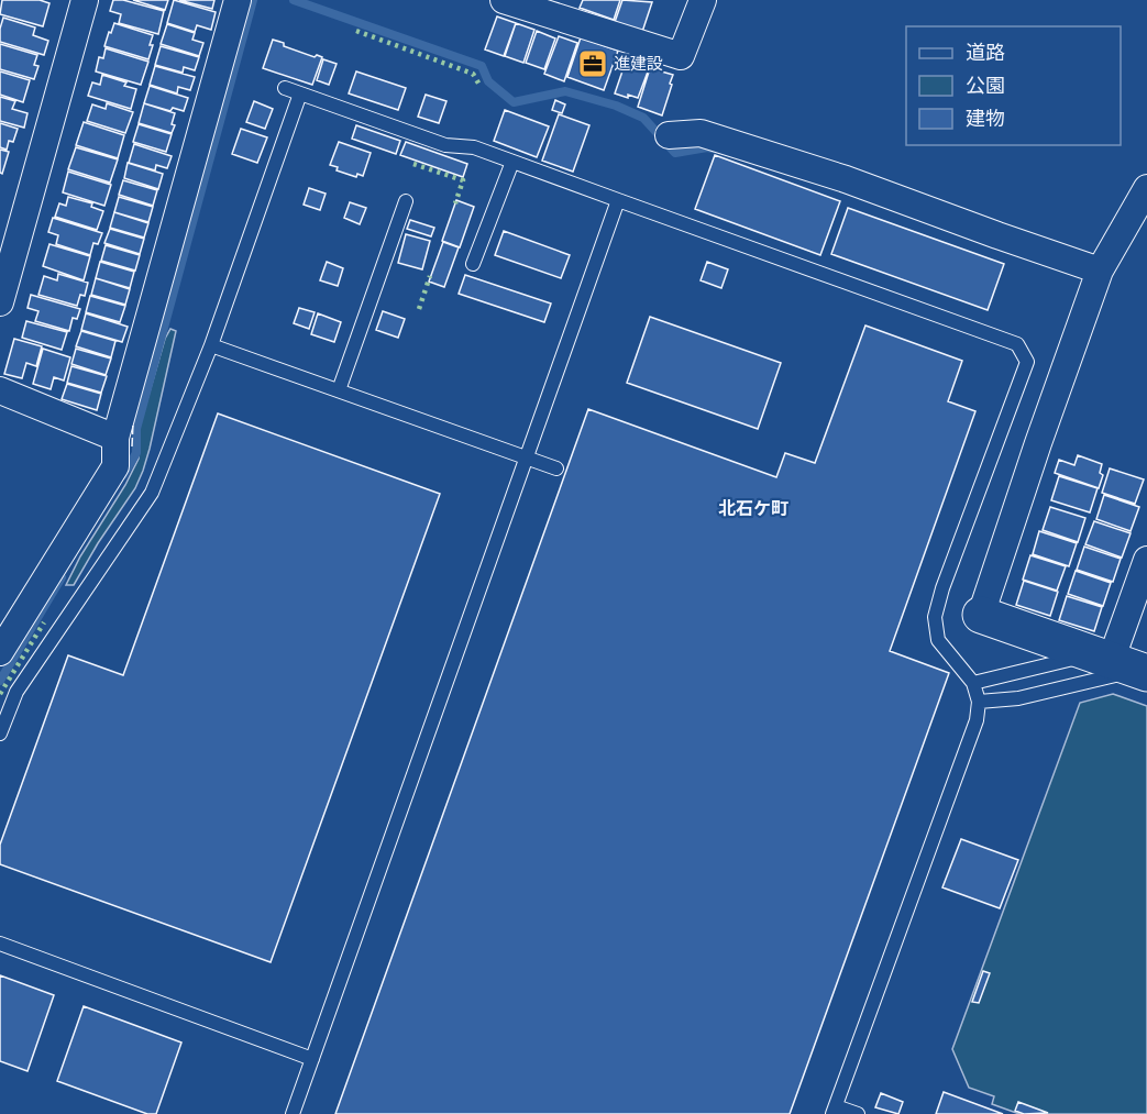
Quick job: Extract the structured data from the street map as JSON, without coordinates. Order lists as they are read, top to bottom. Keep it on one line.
{"districts":["北石ケ町"],"places":{"office":["進建設"]},"legend":["道路","公園","建物"]}
